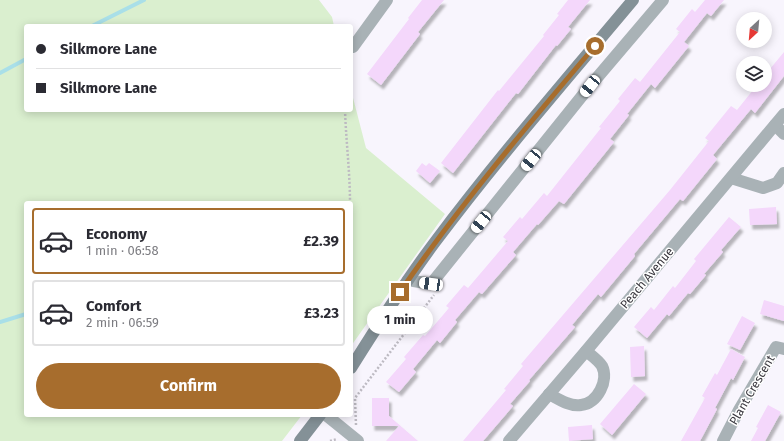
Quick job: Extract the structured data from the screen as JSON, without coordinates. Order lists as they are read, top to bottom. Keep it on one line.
{"streets":{"street":["Peach Avenue","Plant Crescent"]},"north":"bottom left","page":{"banner":["Silkmore Lane","Silkmore Lane"],"list":[{"name":"Economy","note":"1 min · 06:58","value":"£2.39"},{"name":"Comfort","note":"2 min · 06:59","value":"£3.23"}],"bubble":"1 min","buttons":"Confirm"}}
